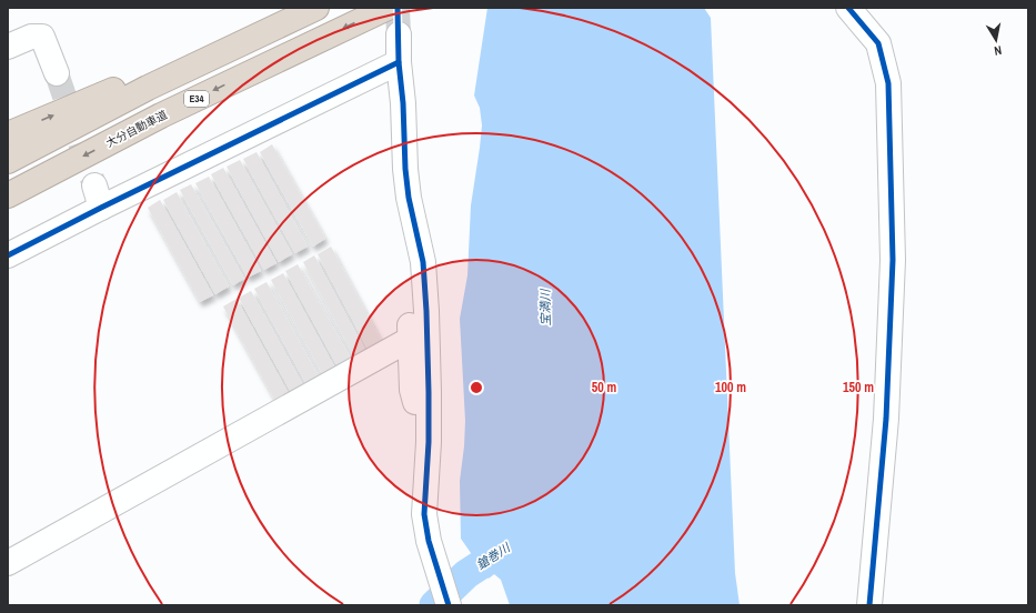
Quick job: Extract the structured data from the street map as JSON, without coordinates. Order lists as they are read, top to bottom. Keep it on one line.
{"streets":{"highway":["E34","大分自動車道"]},"water":["宝満川","鎗巻川"],"north":"bottom","rings":["50 m","100 m","150 m"]}
